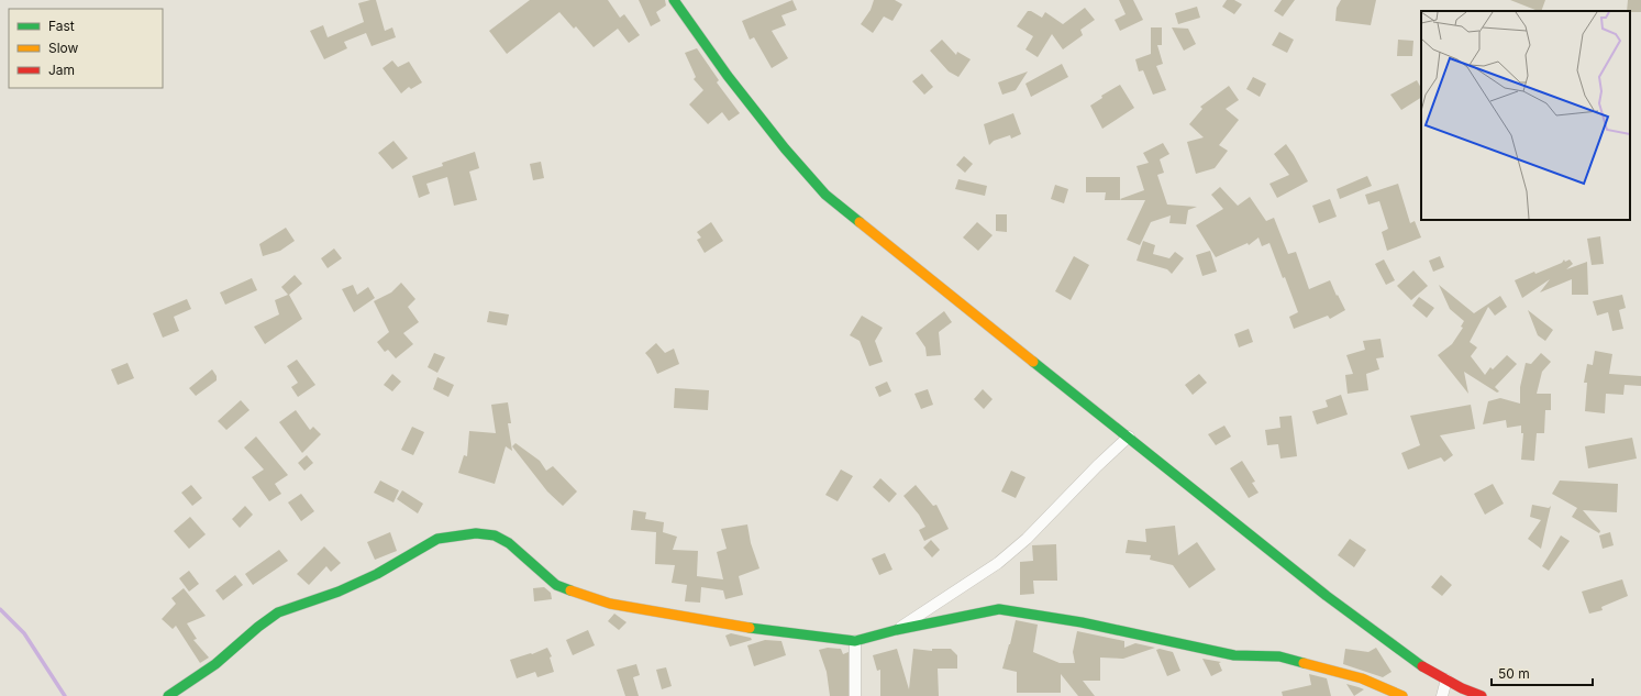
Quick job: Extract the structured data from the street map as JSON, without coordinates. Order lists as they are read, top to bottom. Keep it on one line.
{"legend":["Fast","Slow","Jam"],"scale_bar":"50 m"}
